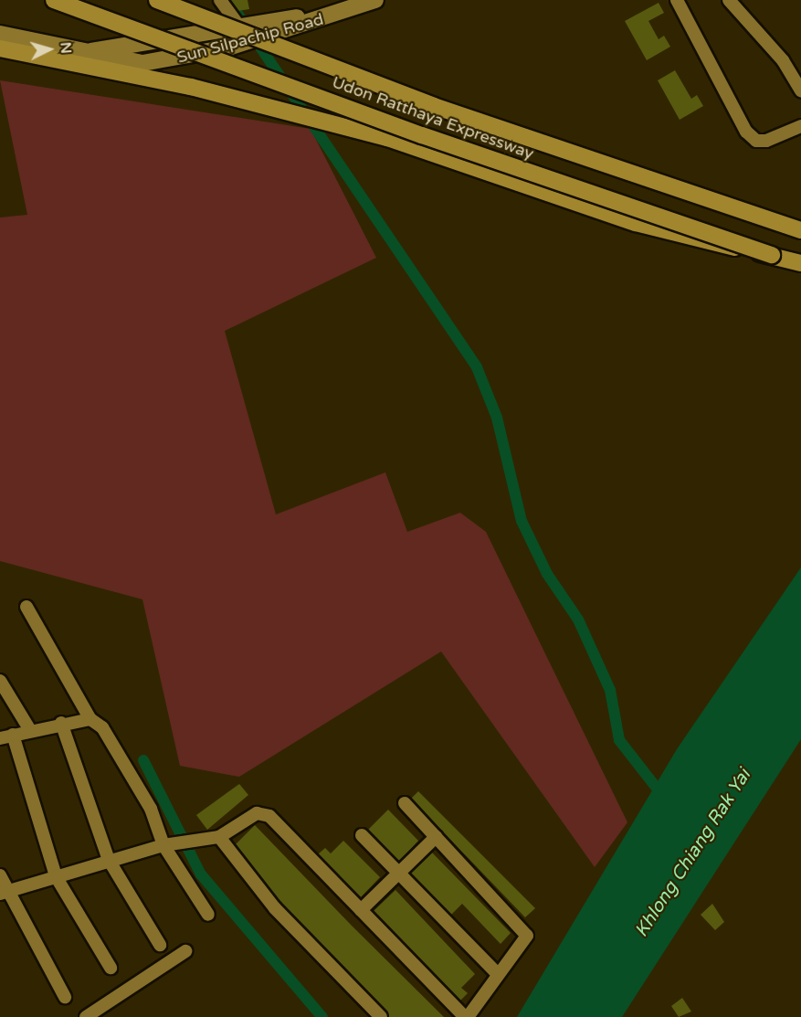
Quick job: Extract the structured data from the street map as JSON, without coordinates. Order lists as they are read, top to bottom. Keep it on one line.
{"streets":{"highway":["Udon Ratthaya Expressway"],"main road":["Sun Silpachip Road"]},"water":["Khlong Chiang Rak Yai"],"north":"right"}
